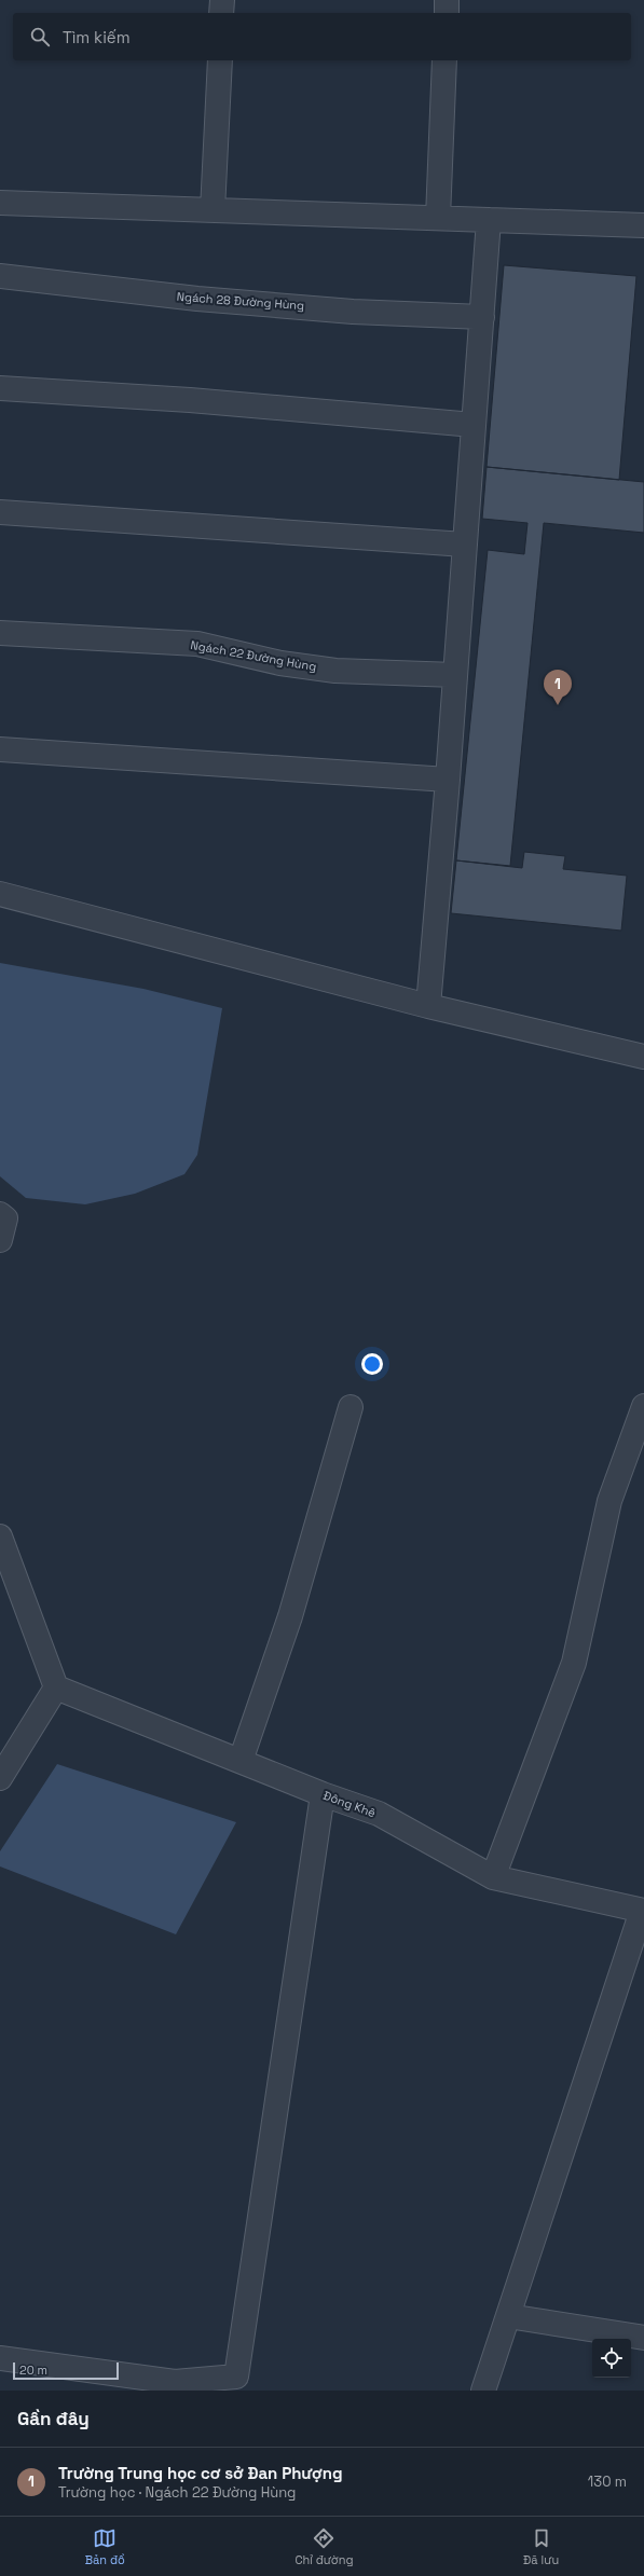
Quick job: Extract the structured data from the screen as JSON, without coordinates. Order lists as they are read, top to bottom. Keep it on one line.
{"streets":{"street":["Ngách 28 Đường Hùng","Ngách 22 Đường Hùng","Đông Khê"]},"scale_bar":"20 m","page":{"search":"Tìm kiếm","pins":"1","scale":"20 m","heading":"Gần đây","list":[{"mark":"1","name":"Trường Trung học cơ sở Đan Phượng","note":"Trường học · Ngách 22 Đường Hùng","value":"130 m"}],"nav":["Bản đồ","Chỉ đường","Đã lưu"]}}
